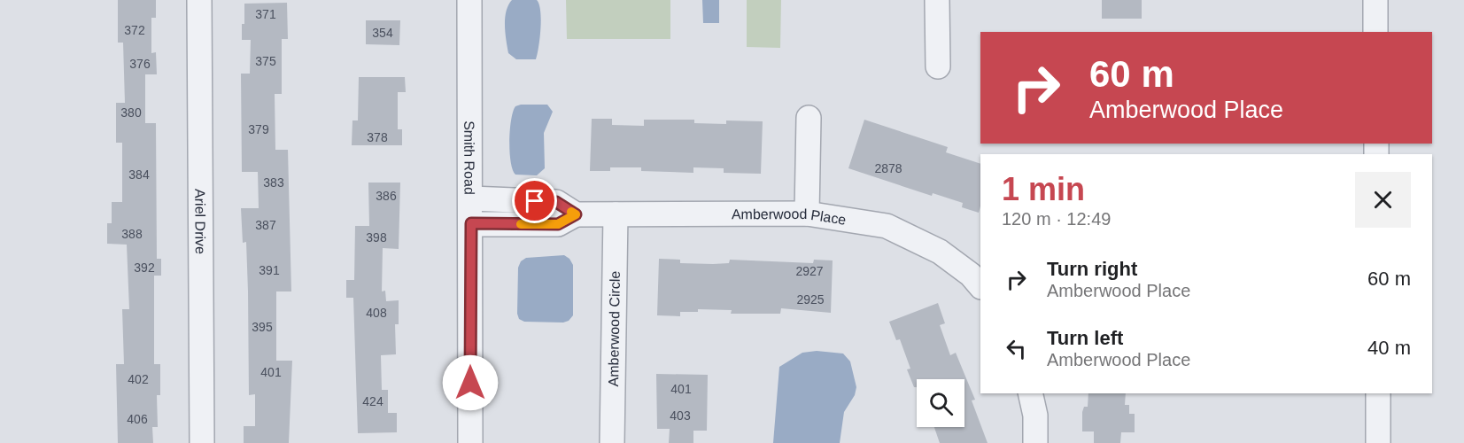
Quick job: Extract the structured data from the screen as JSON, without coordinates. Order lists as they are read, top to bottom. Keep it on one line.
{"streets":{"street":["Smith Road","Amberwood Place","Ariel Drive","Amberwood Circle"]},"crossings":[["Smith Road","Amberwood Place"],["Amberwood Place","Amberwood Circle"]],"house_numbers":["371","372","354","375","376","380","379","378","2878","384","383","386","387","388","398","392","391","2927","2925","408","395","401","402","401","424","403","406"],"page":{"turn":["60 m","Amberwood Place"],"heading":["1 min","120 m · 12:49"],"list":[{"name":"Turn right","note":"Amberwood Place","value":"60 m"},{"name":"Turn left","note":"Amberwood Place","value":"40 m"}]}}
